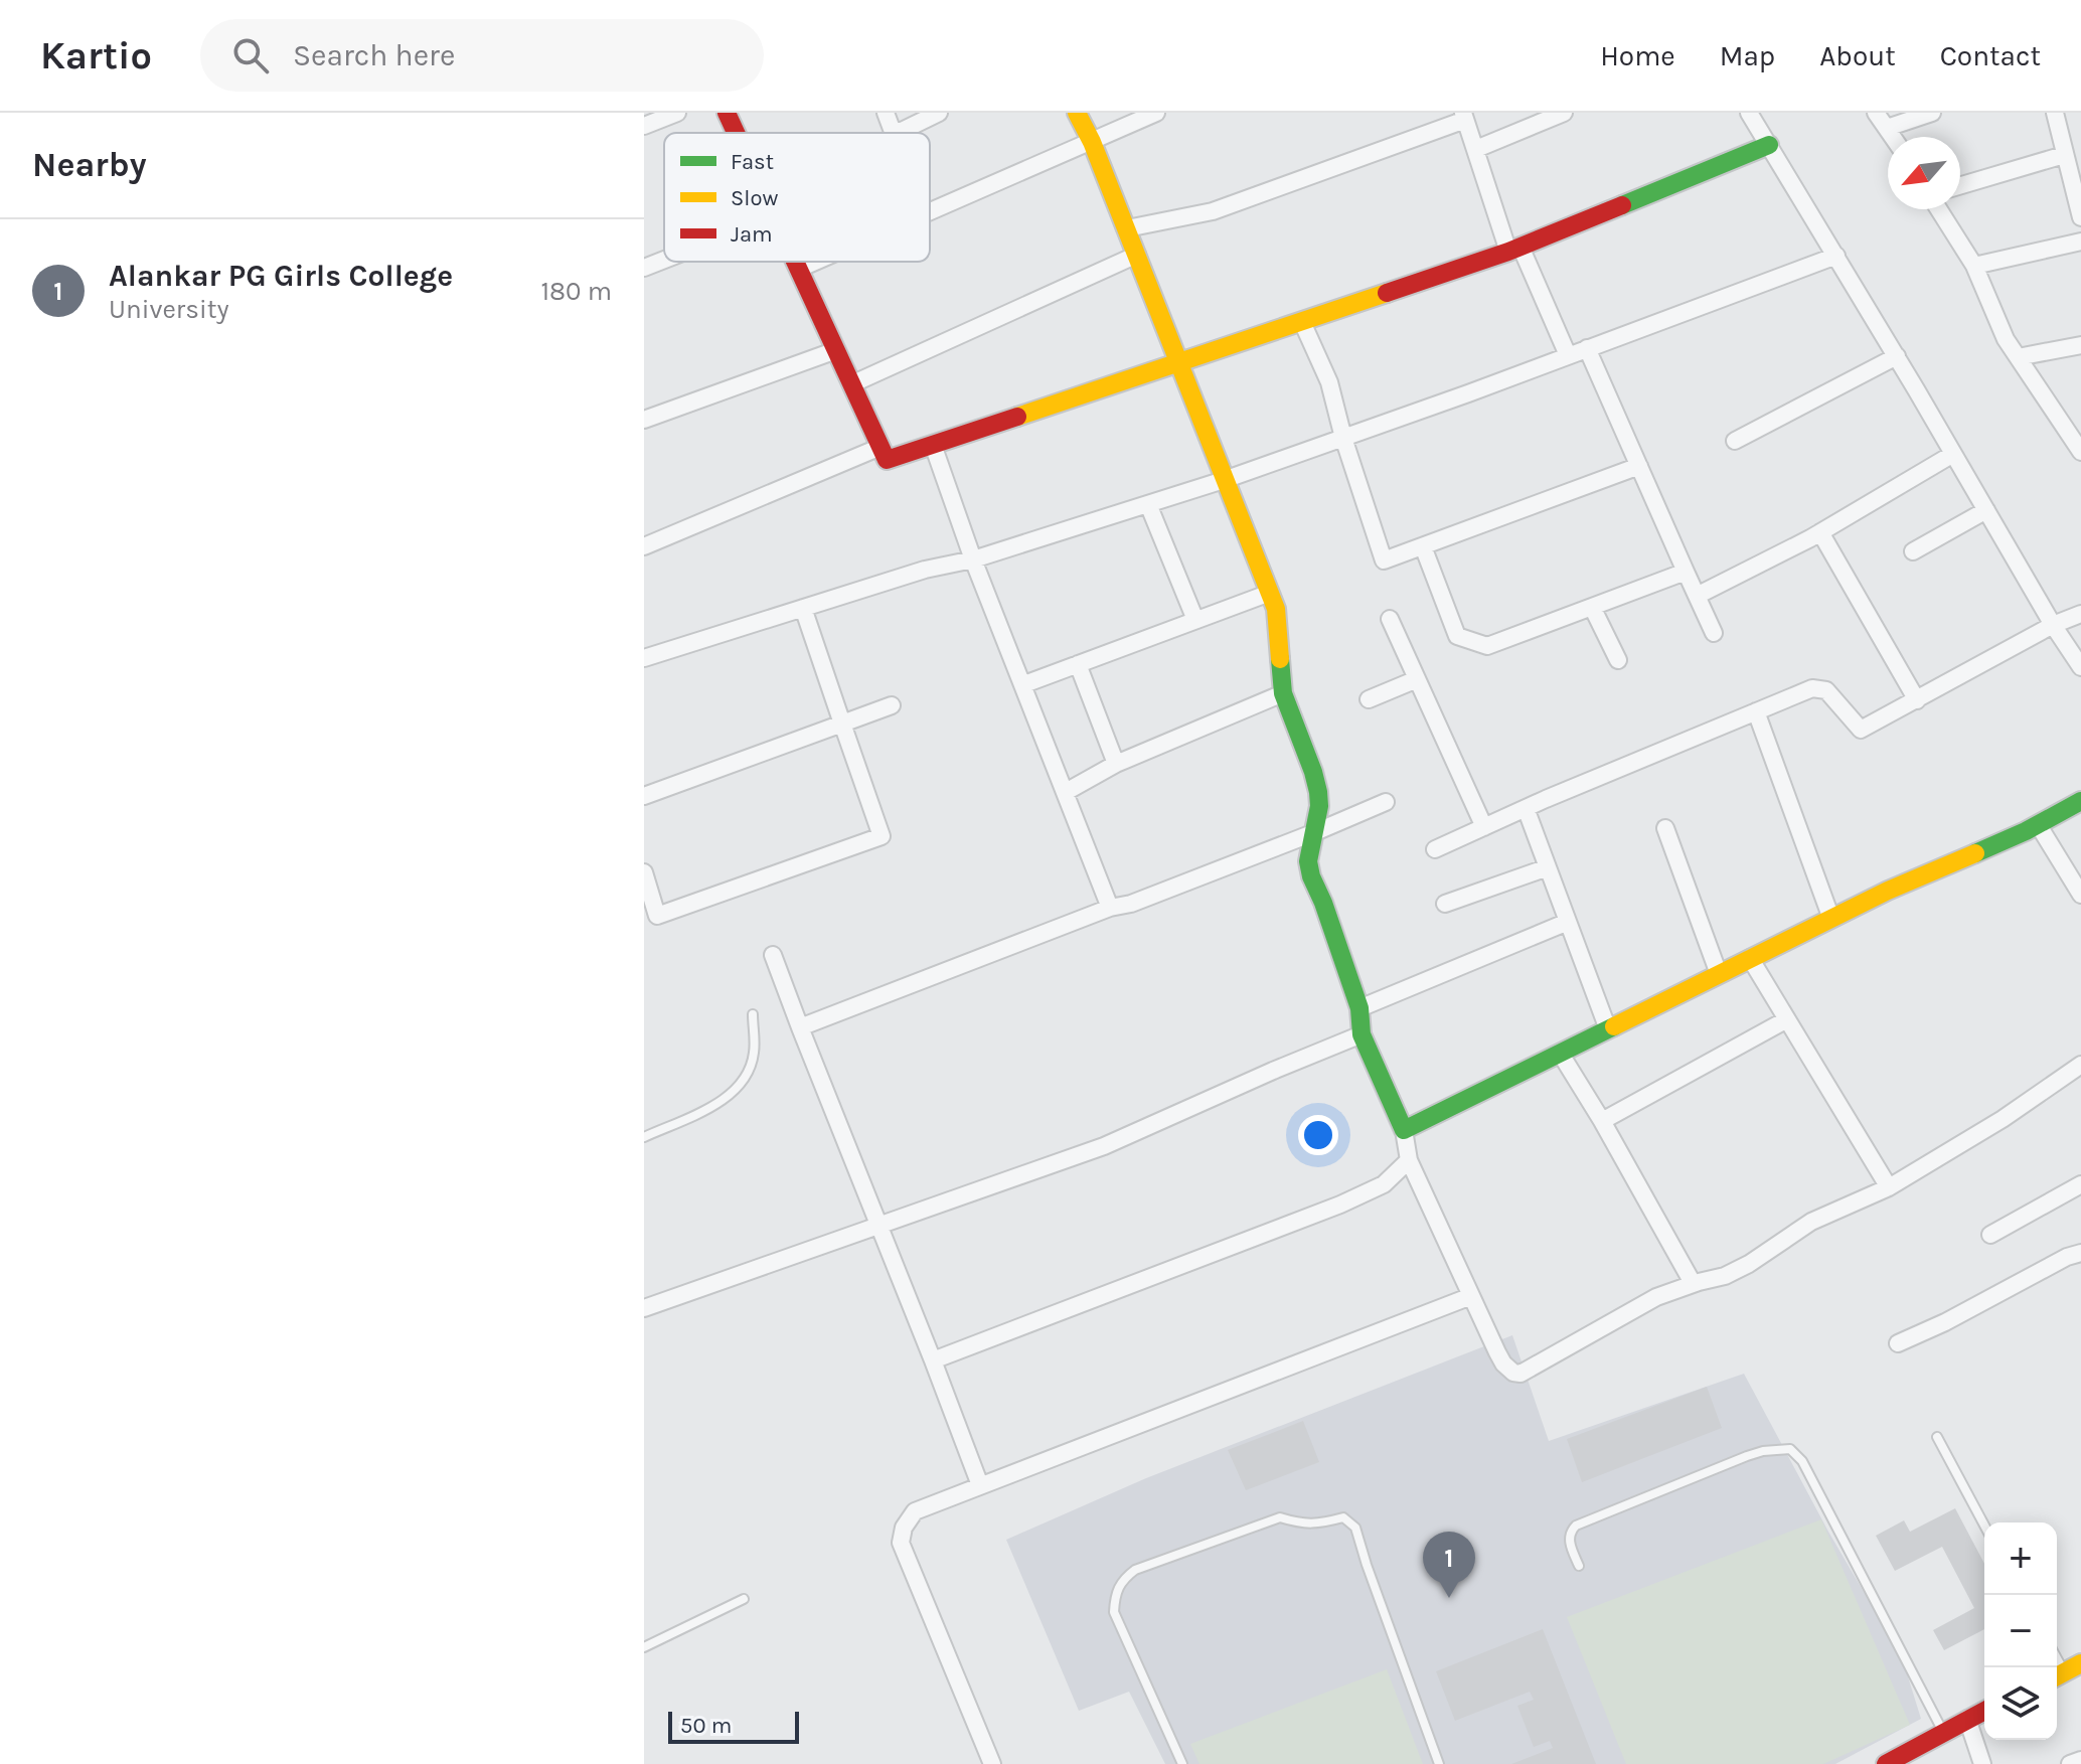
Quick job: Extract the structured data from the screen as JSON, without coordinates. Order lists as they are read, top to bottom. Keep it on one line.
{"legend":["Fast","Slow","Jam"],"scale_bar":"50 m","north":"bottom left","page":{"header":"Kartio","search":"Search here","nav":["Home","Map","About","Contact"],"heading":"Nearby","list":[{"mark":"1","name":"Alankar PG Girls College","note":"University","value":"180 m"}],"map_buttons":["+","−"],"pins":"1","scale":"50 m"}}
